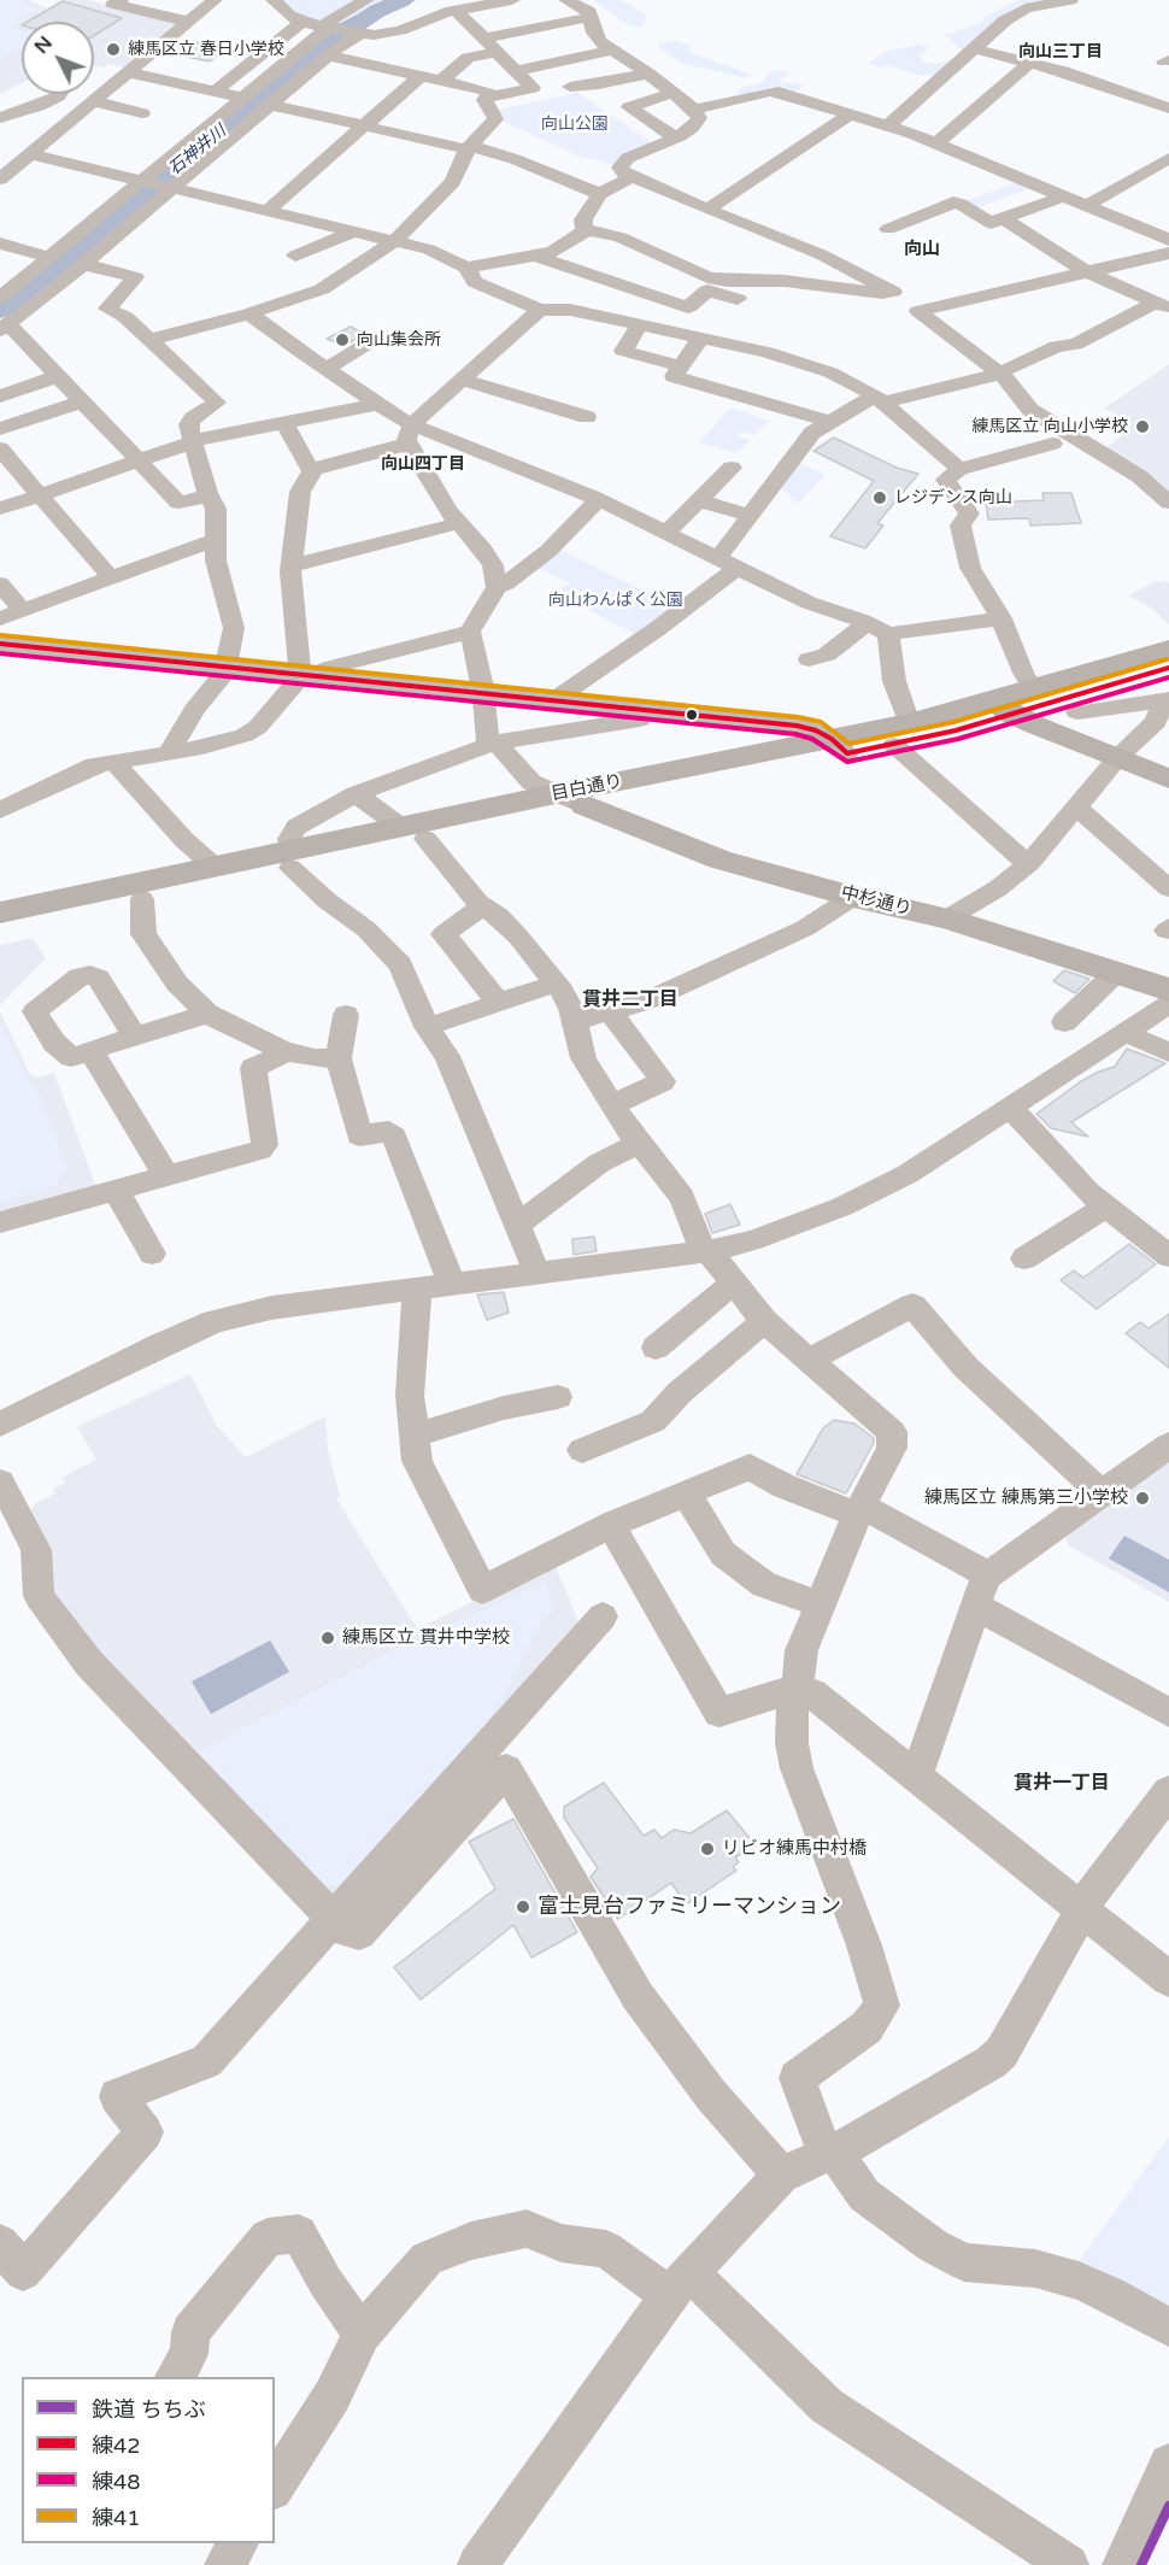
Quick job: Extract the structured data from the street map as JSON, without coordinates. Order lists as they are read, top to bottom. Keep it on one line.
{"streets":{"main road":["目白通り","中杉通り"]},"crossings":[["目白通り","中杉通り"]],"districts":["向山三丁目","向山","向山四丁目","貫井二丁目","貫井一丁目"],"water":["石神井川"],"parks":["向山公園","向山わんぱく公園"],"places":["練馬区立 春日小学校","向山集会所","練馬区立 向山小学校","レジデンス向山","練馬区立 練馬第三小学校","練馬区立 貫井中学校","リビオ練馬中村橋","富士見台ファミリーマンション"],"lines":["transit line 練41","transit line 練42","transit line 練48","rail line ちちぶ"],"legend":["鉄道 ちちぶ","練42","練48","練41"],"north":"top left"}
